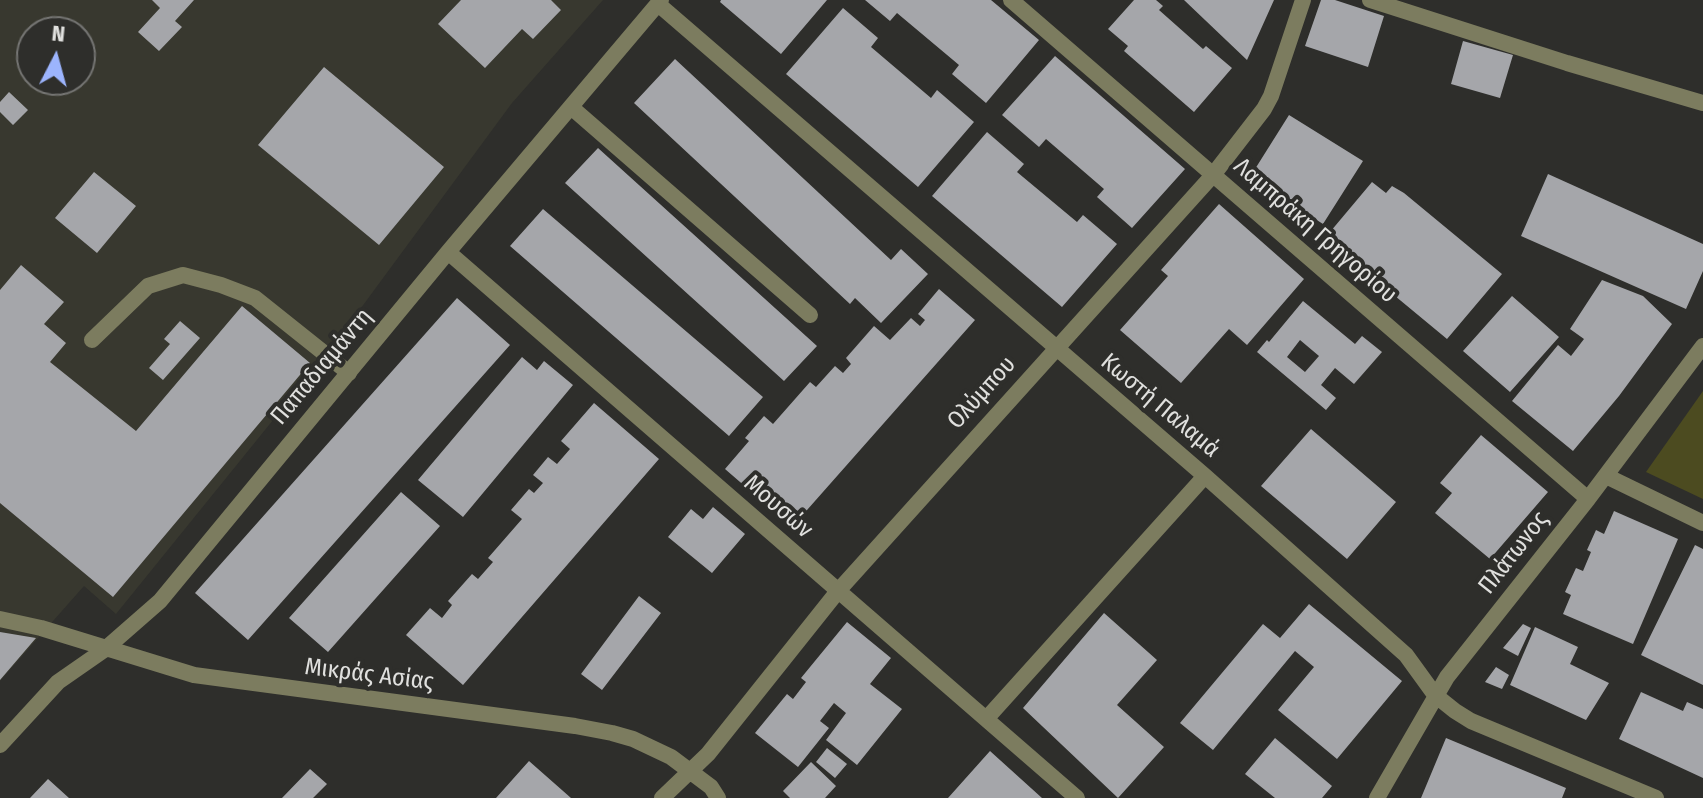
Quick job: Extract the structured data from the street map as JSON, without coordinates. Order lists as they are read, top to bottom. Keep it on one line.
{"streets":{"street":["Λαμπράκη Γρηγορίου","Παπαδιαμάντη","Ολύμπου","Κωστή Παλαμά","Μουσών","Πλάτωνος","Μικράς Ασίας"]},"crossings":[["Λαμπράκη Γρηγορίου","Ολύμπου"],["Λαμπράκη Γρηγορίου","Πλάτωνος"],["Παπαδιαμάντη","Κωστή Παλαμά"],["Παπαδιαμάντη","Μουσών"],["Παπαδιαμάντη","Μικράς Ασίας"],["Ολύμπου","Κωστή Παλαμά"],["Ολύμπου","Μουσών"],["Ολύμπου","Μικράς Ασίας"],["Κωστή Παλαμά","Πλάτωνος"]],"north":"top"}
